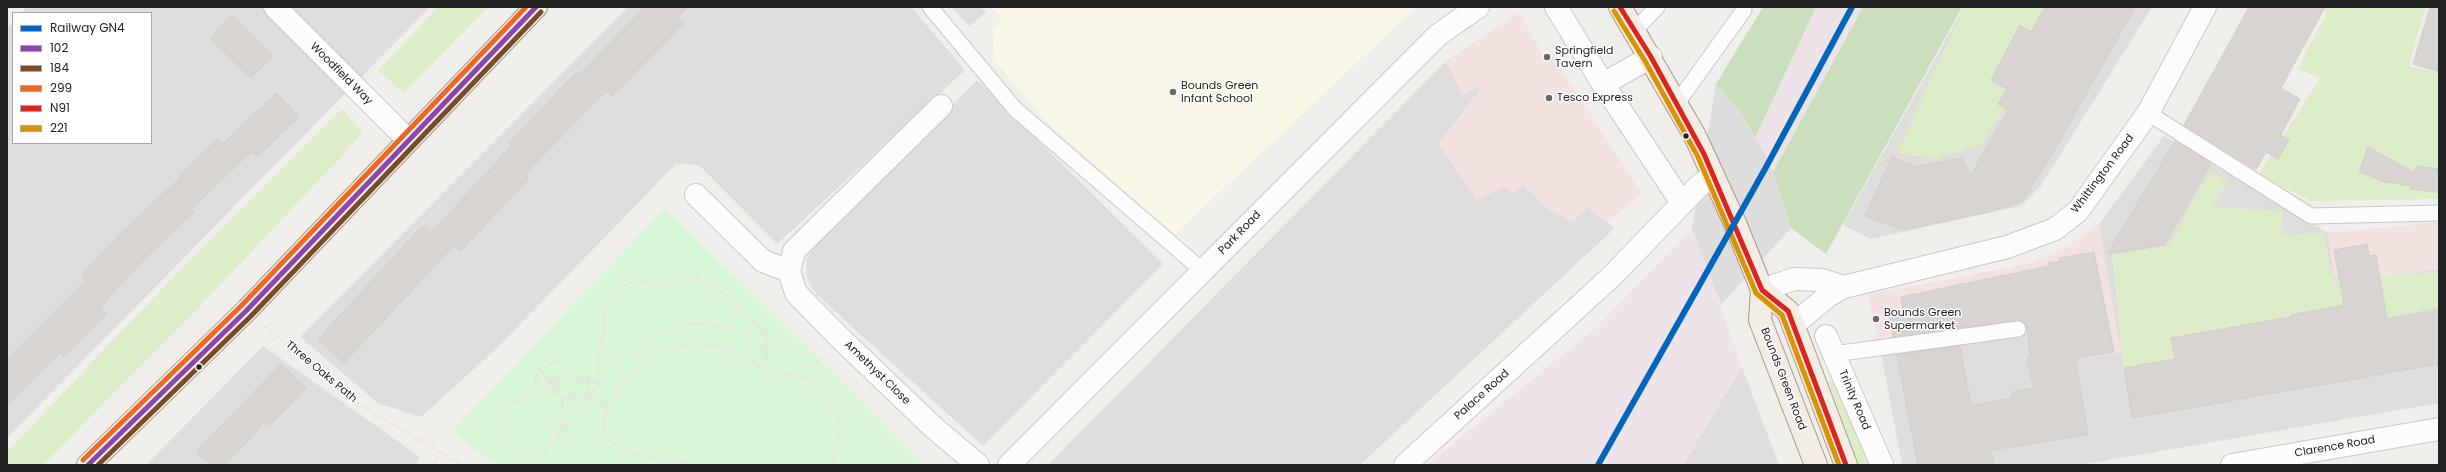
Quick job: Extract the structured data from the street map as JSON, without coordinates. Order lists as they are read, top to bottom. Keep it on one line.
{"streets":{"main road":["Bounds Green Road"],"street":["Woodfield Way","Whittington Road","Park Road","Amethyst Close","Palace Road","Trinity Road","Clarence Road"],"path":["Three Oaks Path"]},"crossings":[["Bounds Green Road","Palace Road"]],"places":["Springfield Tavern","Bounds Green Infant School","Tesco Express","Bounds Green Supermarket"],"lines":["rail line GN4","transit line 102","transit line 299","transit line N91","transit line 221","transit line 184"],"legend":["Railway GN4","102","184","299","N91","221"]}
